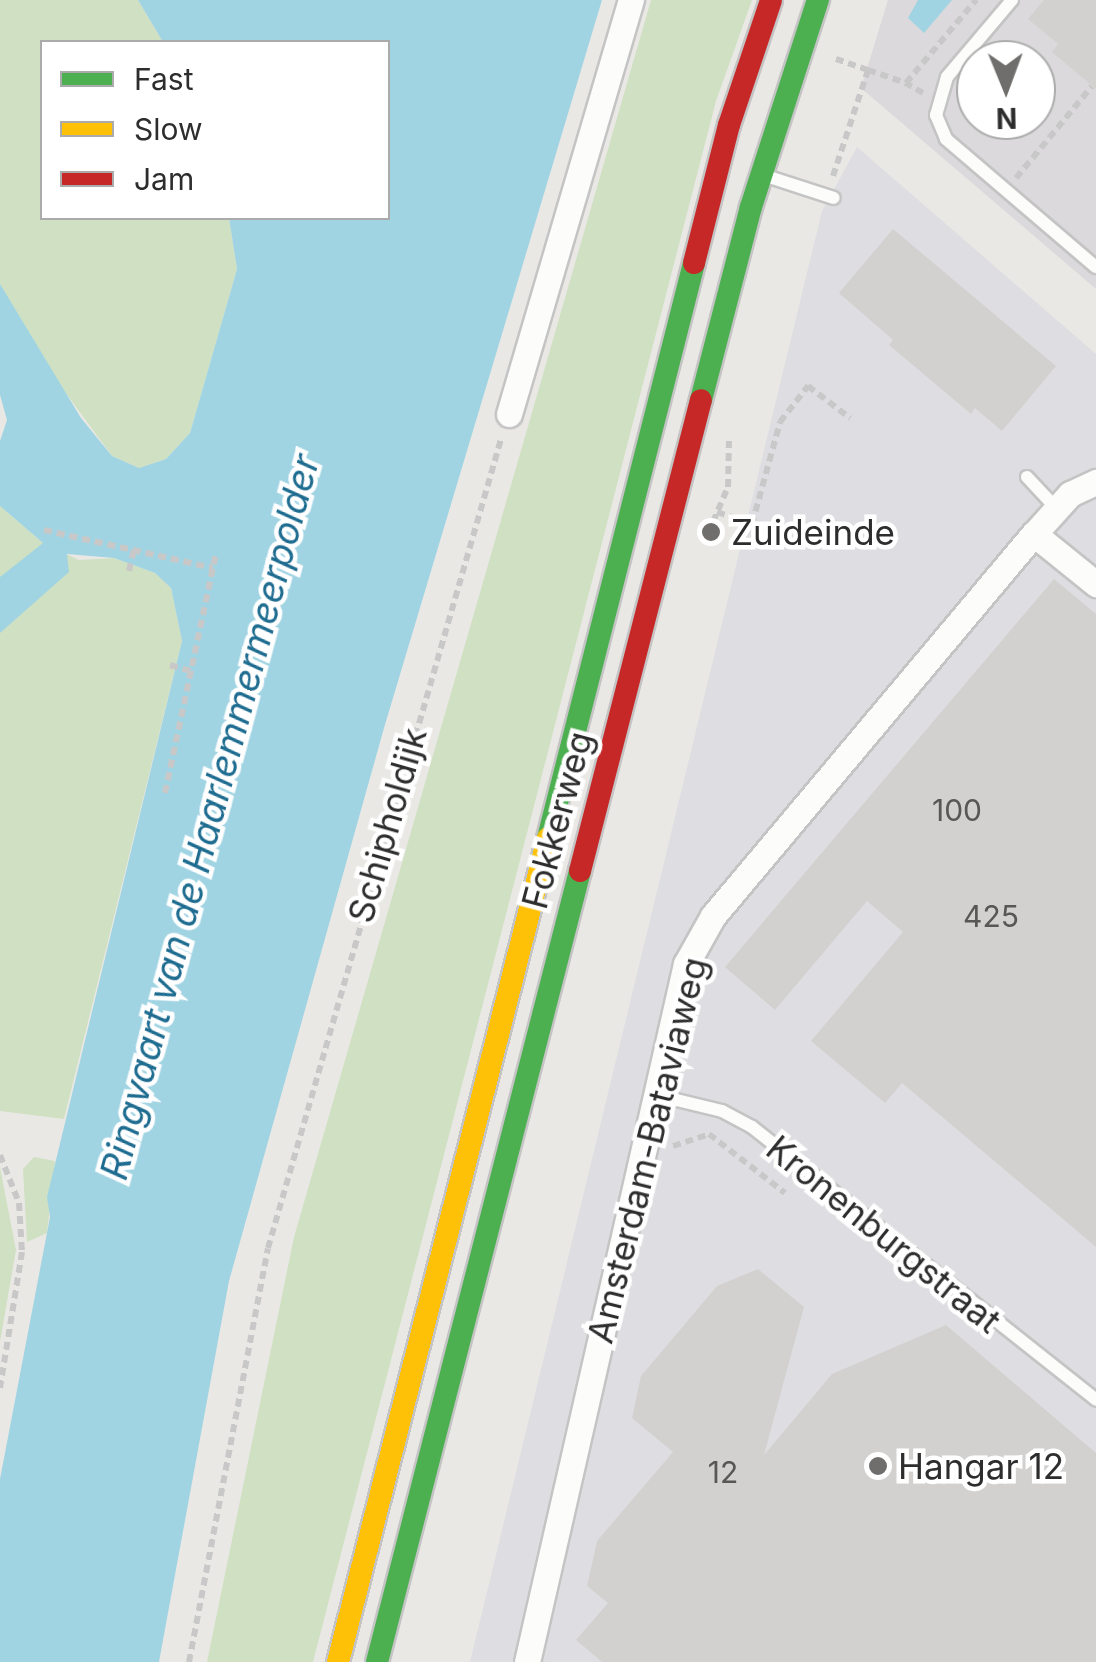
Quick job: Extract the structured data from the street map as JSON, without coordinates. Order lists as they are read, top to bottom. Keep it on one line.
{"streets":{"main road":["Fokkerweg"],"street":["Amsterdam-Bataviaweg"],"lane":["Kronenburgstraat"],"path":["Schipholdijk"]},"crossings":[["Amsterdam-Bataviaweg","Kronenburgstraat"]],"water":["Ringvaart van de Haarlemmermeerpolder"],"places":["Zuideinde","Hangar 12"],"house_numbers":["100","425","12"],"legend":["Fast","Slow","Jam"],"north":"bottom"}
